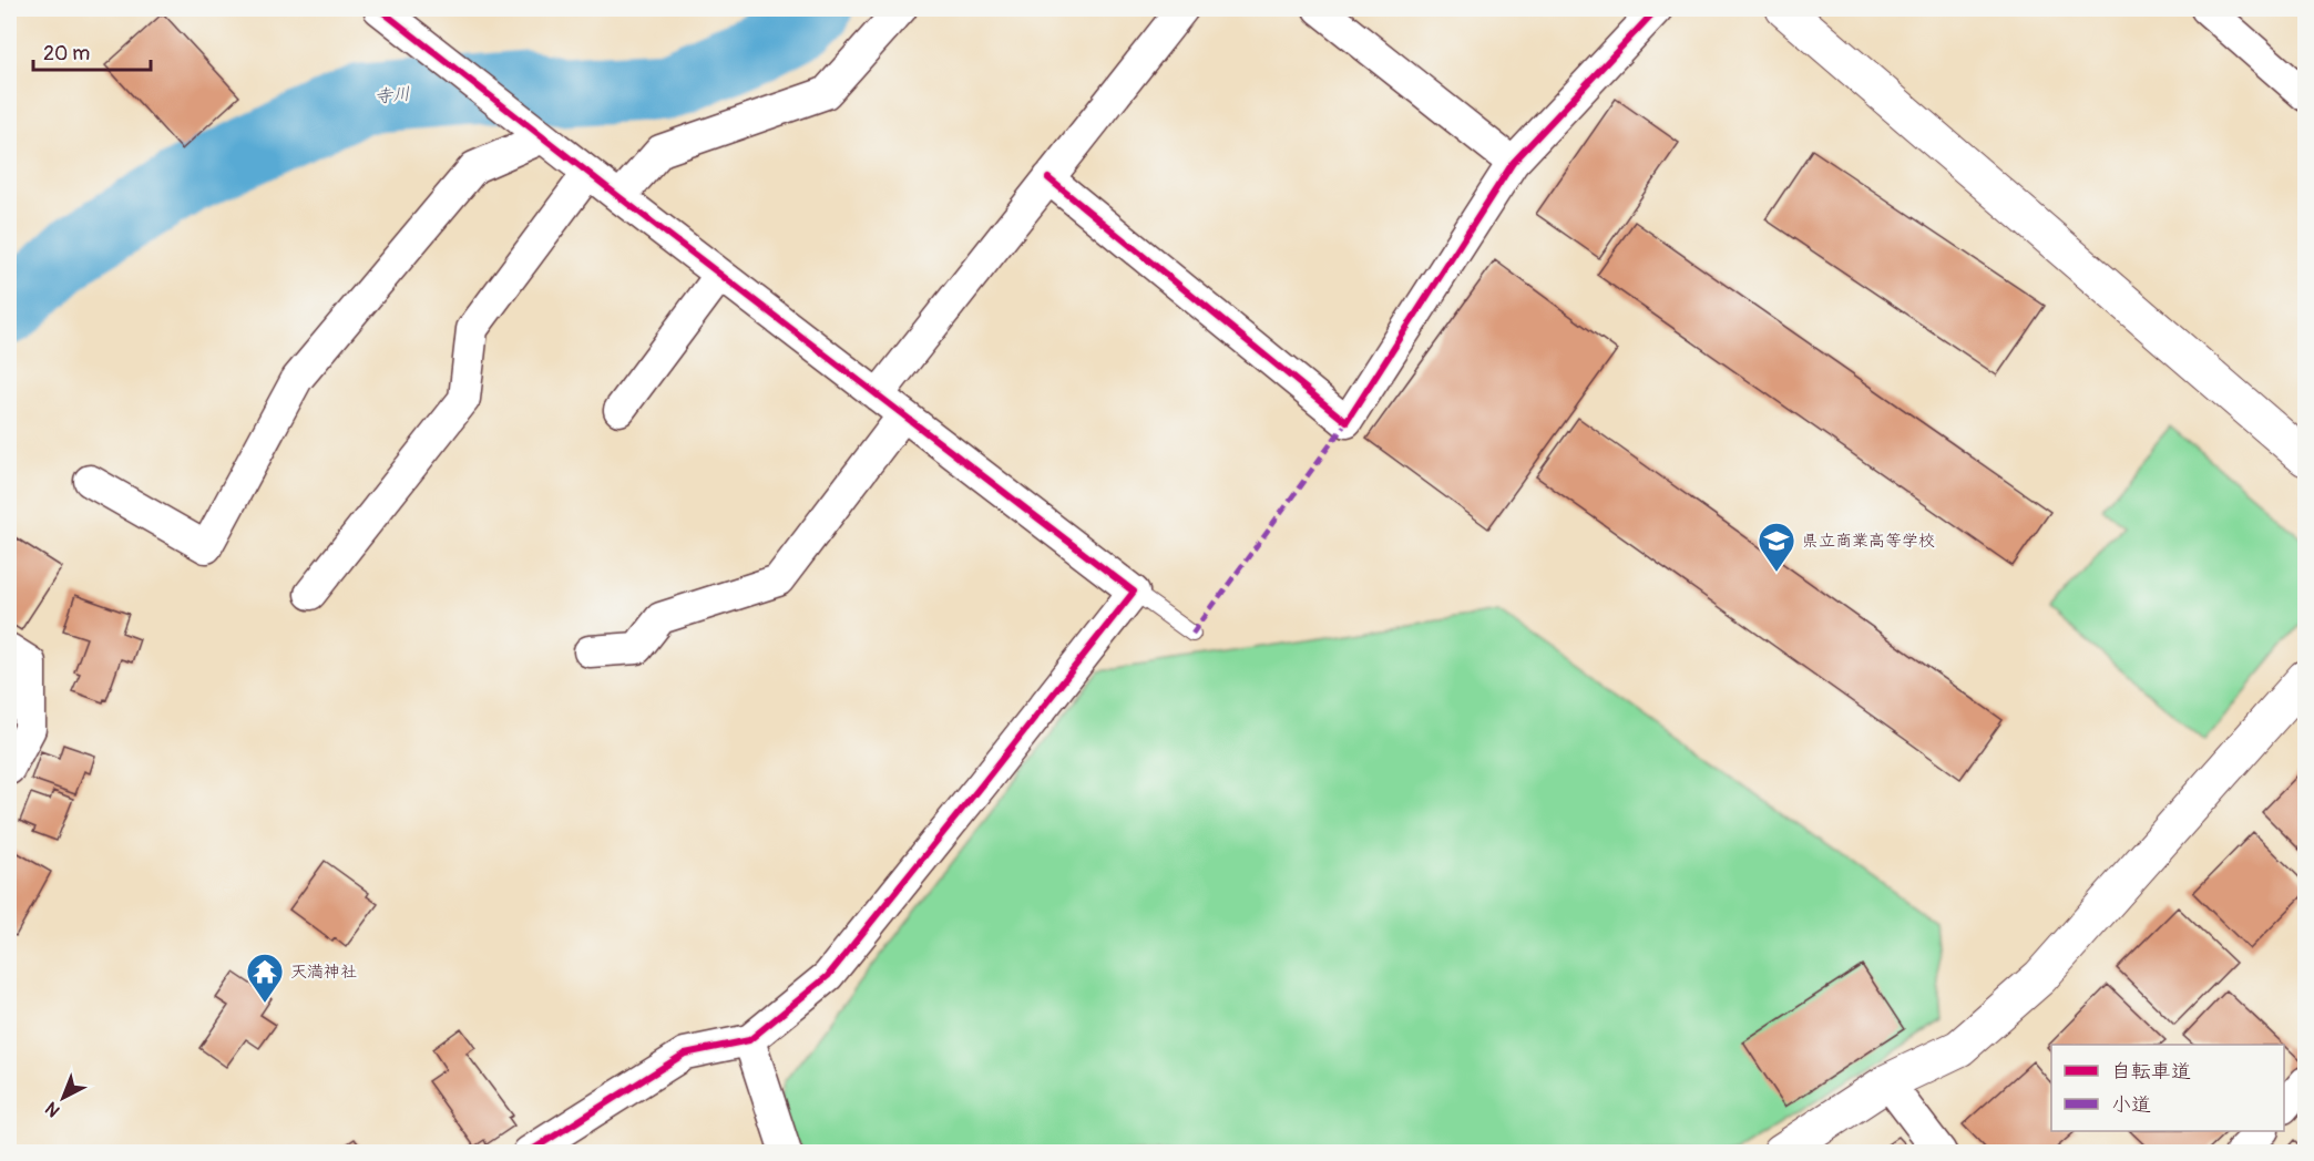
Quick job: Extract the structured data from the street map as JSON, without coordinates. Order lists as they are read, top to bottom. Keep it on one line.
{"water":["寺川"],"places":{"school or university":["県立商業高等学校"],"temple":["天満神社"]},"legend":["自転車道","小道"],"scale_bar":"20 m","north":"bottom left"}
